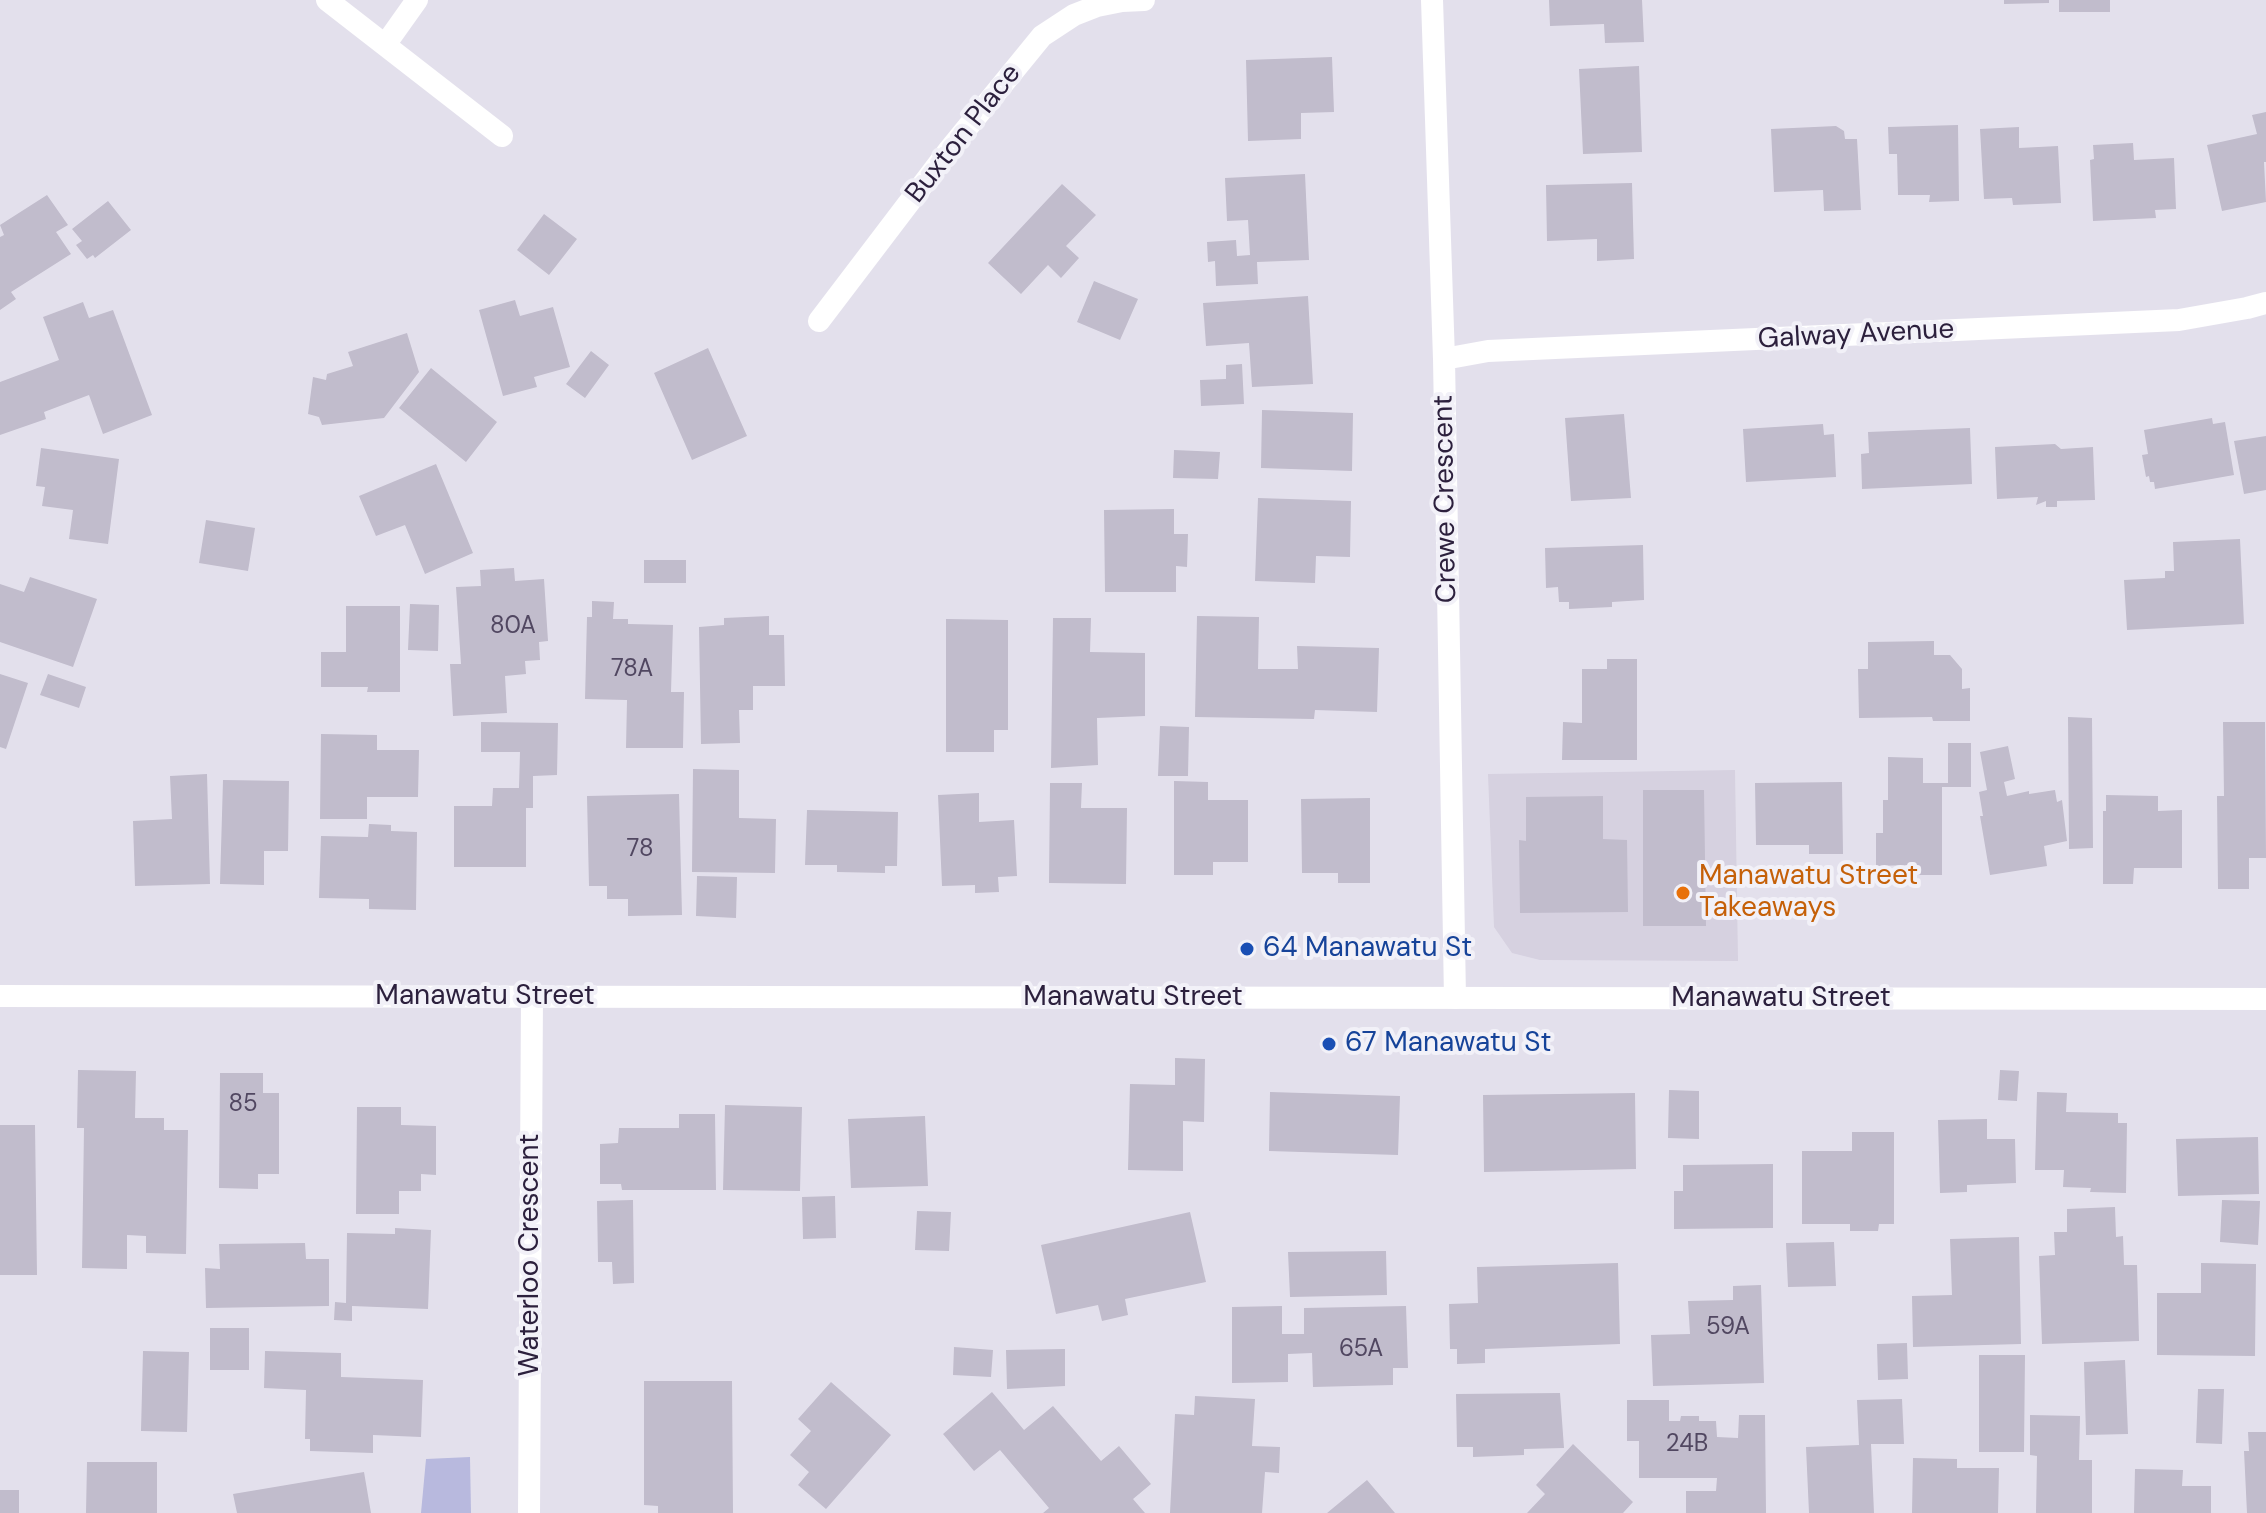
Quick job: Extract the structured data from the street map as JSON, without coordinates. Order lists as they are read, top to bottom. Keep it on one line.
{"streets":{"street":["Buxton Place","Galway Avenue","Crewe Crescent","Manawatu Street","Waterloo Crescent"]},"crossings":[["Galway Avenue","Crewe Crescent"],["Crewe Crescent","Manawatu Street"],["Manawatu Street","Waterloo Crescent"]],"places":["Manawatu Street Takeaways","64 Manawatu St","67 Manawatu St"],"house_numbers":["80A","78A","78","85","59A","65A","24B"]}
